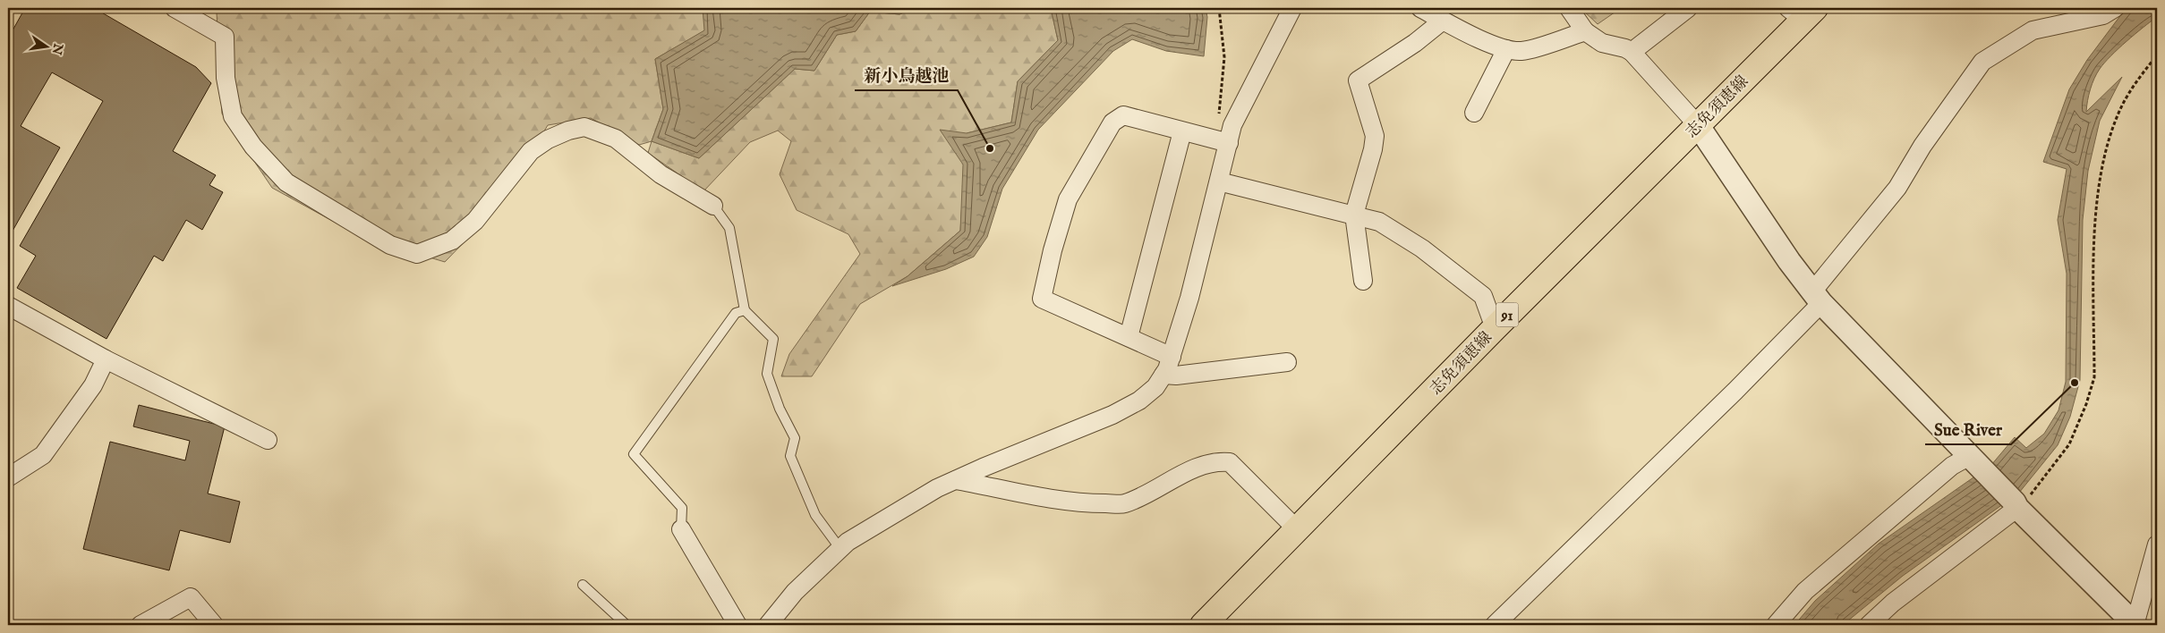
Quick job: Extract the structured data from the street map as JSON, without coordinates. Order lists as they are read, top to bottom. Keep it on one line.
{"streets":{"main road":["志免須恵線","91"]},"places":["新小鳥越池","Sue River"],"north":"right"}
